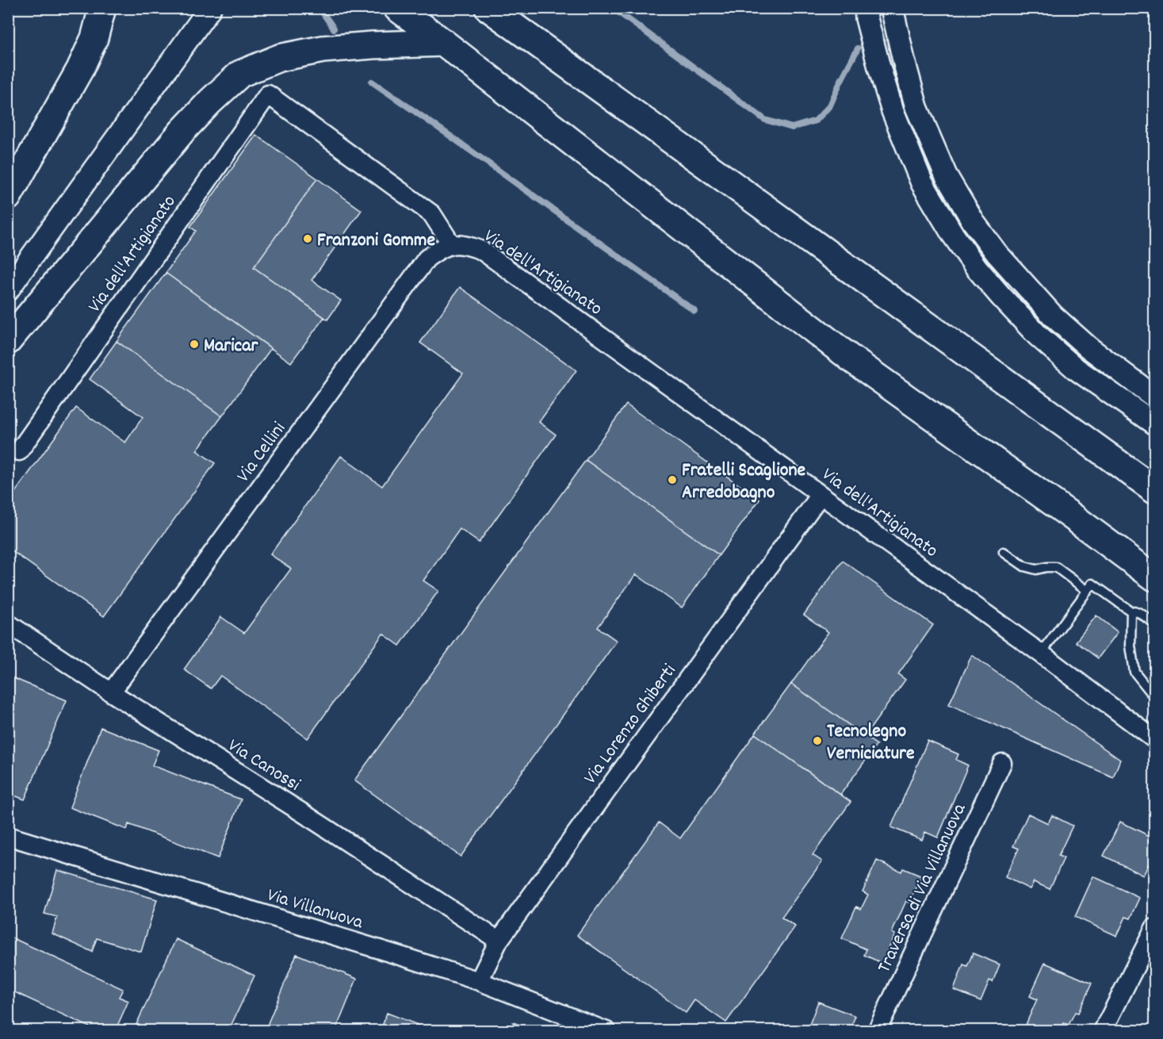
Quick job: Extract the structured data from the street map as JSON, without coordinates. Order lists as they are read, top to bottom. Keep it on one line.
{"streets":{"street":["Via dell'Artigianato","Via Cellini","Via Lorenzo Ghiberti","Via Canossi","Traversa di Via Villanuova","Via Villanuova"]},"crossings":[["Via dell'Artigianato","Via Cellini"],["Via dell'Artigianato","Via Lorenzo Ghiberti"],["Via Cellini","Via Canossi"],["Via Lorenzo Ghiberti","Via Canossi"],["Via Lorenzo Ghiberti","Via Villanuova"]],"places":["Franzoni Gomme","Maricar","Fratelli Scaglione Arredobagno","Tecnolegno Verniciature"]}
